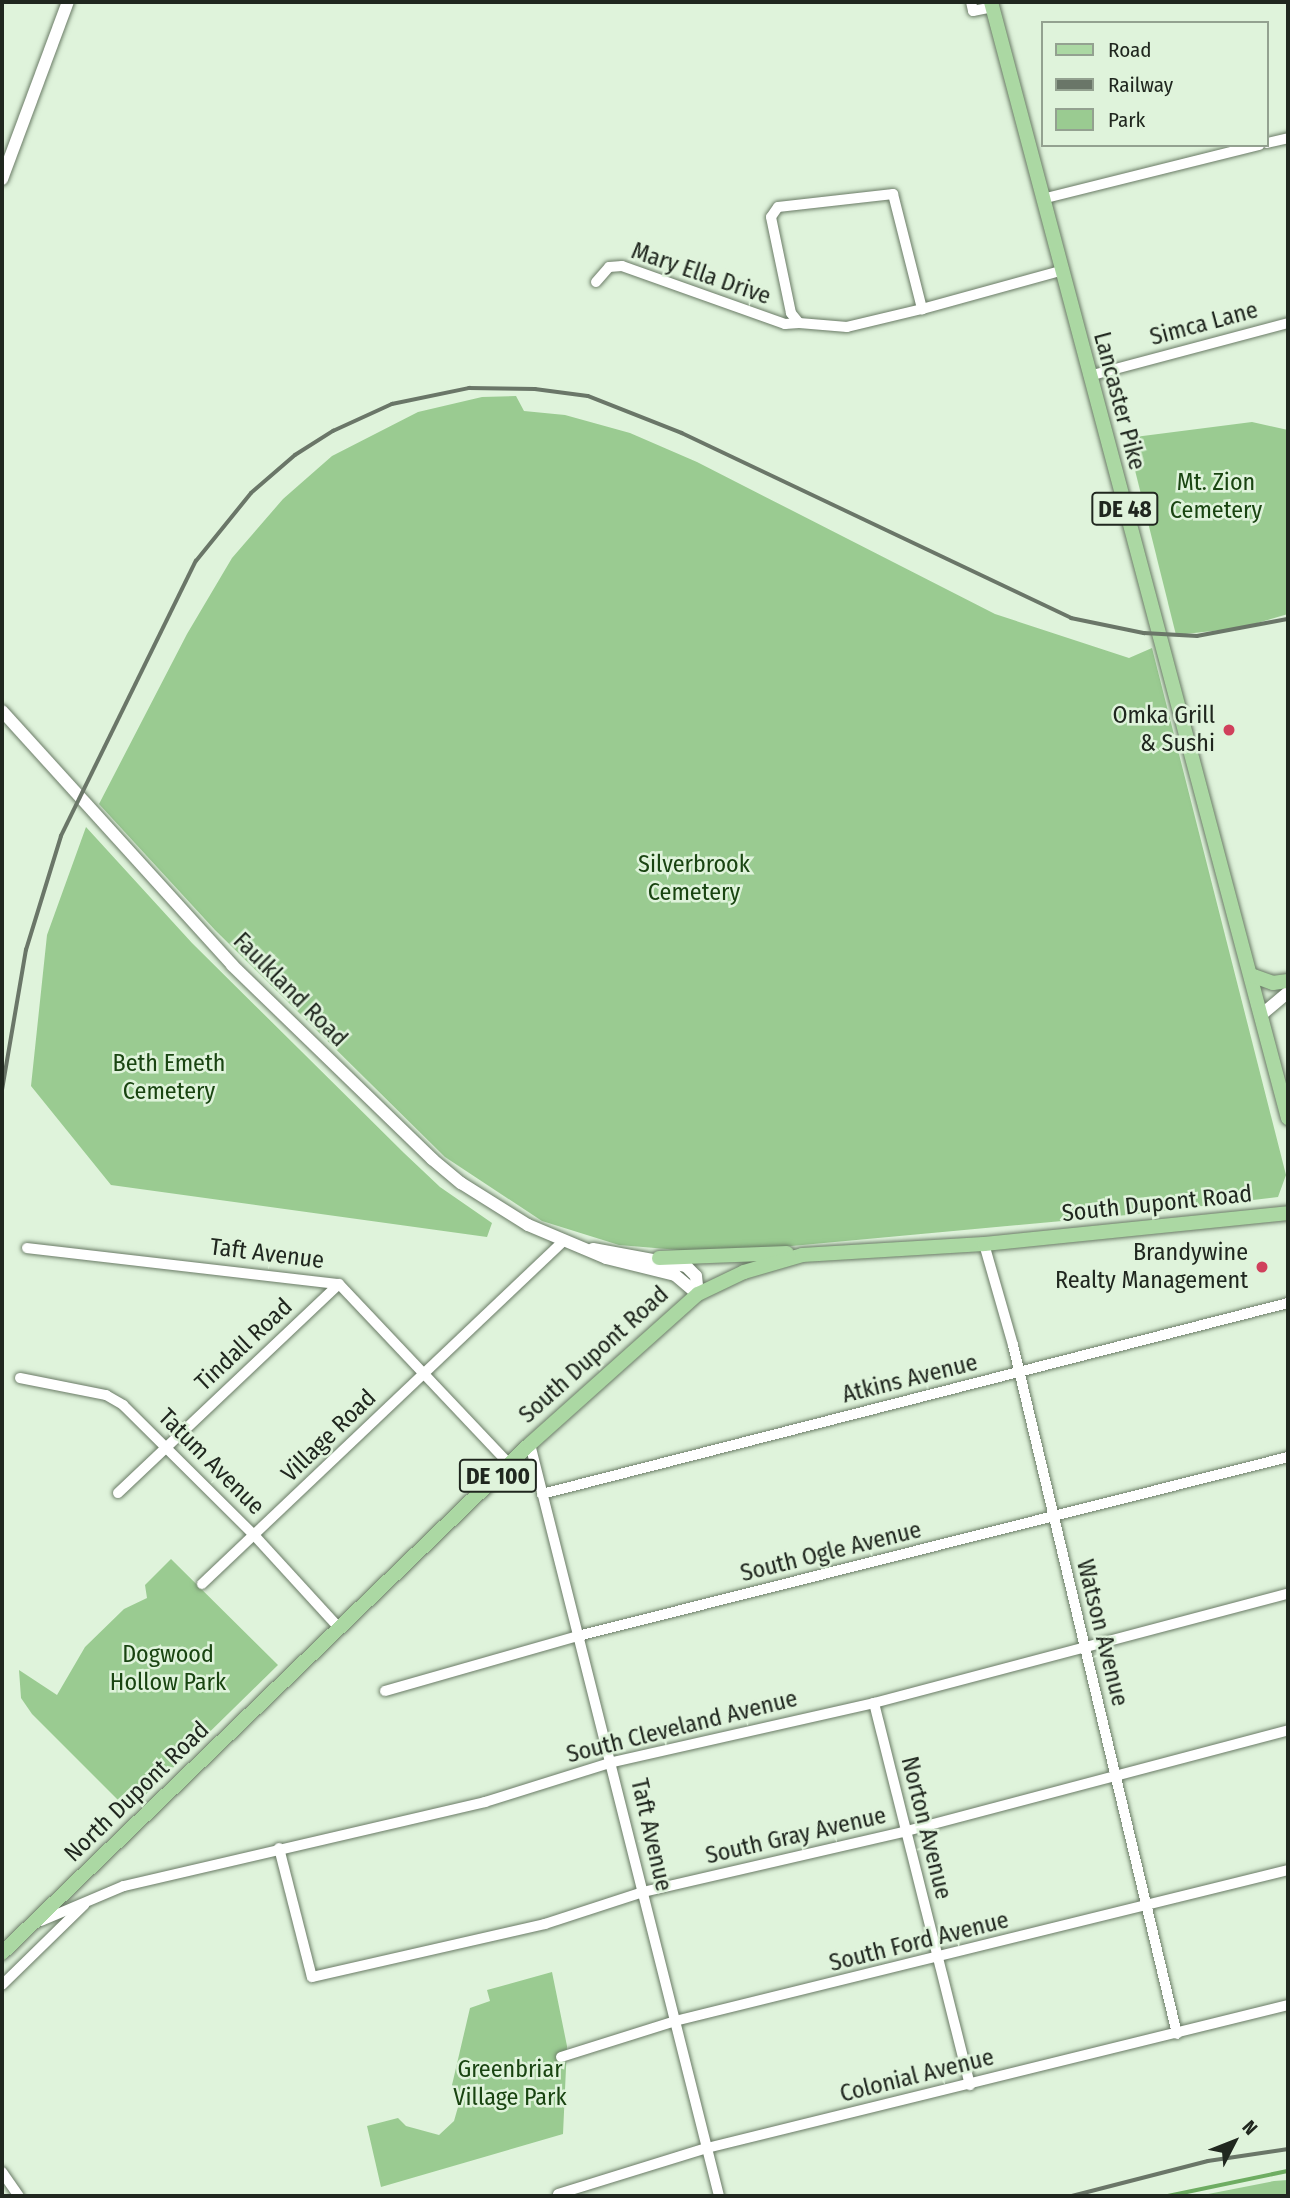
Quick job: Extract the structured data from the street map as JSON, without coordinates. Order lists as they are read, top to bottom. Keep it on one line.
{"streets":{"main road":["Lancaster Pike","DE 48","Faulkland Road","South Dupont Road","DE 100","North Dupont Road"],"street":["Mary Ella Drive","Simca Lane","Taft Avenue","Tindall Road","Atkins Avenue","Village Road","Tatum Avenue","South Ogle Avenue","Watson Avenue","South Cleveland Avenue","Norton Avenue","South Gray Avenue","South Ford Avenue","Colonial Avenue"]},"crossings":[["Mary Ella Drive","Lancaster Pike"],["Simca Lane","Lancaster Pike"],["Lancaster Pike","DE 48"],["Faulkland Road","South Dupont Road"],["Faulkland Road","Village Road"],["South Dupont Road","Taft Avenue"],["South Dupont Road","Tatum Avenue"],["South Dupont Road","Watson Avenue"],["South Dupont Road","North Dupont Road"],["Taft Avenue","Tindall Road"],["Taft Avenue","Atkins Avenue"],["Taft Avenue","Village Road"],["Taft Avenue","South Ogle Avenue"],["Taft Avenue","South Cleveland Avenue"],["Taft Avenue","South Gray Avenue"],["Taft Avenue","South Ford Avenue"],["Taft Avenue","Colonial Avenue"],["Tindall Road","Tatum Avenue"],["Atkins Avenue","Watson Avenue"],["Village Road","Tatum Avenue"],["South Ogle Avenue","Watson Avenue"],["Watson Avenue","South Cleveland Avenue"],["Watson Avenue","South Gray Avenue"],["Watson Avenue","South Ford Avenue"],["Watson Avenue","Colonial Avenue"],["South Cleveland Avenue","North Dupont Road"],["South Cleveland Avenue","Norton Avenue"],["South Cleveland Avenue","South Gray Avenue"],["Norton Avenue","South Gray Avenue"],["Norton Avenue","South Ford Avenue"],["Norton Avenue","Colonial Avenue"]],"parks":["Mt. Zion Cemetery","Silverbrook Cemetery","Beth Emeth Cemetery","Dogwood Hollow Park","Greenbriar Village Park"],"places":["Omka Grill & Sushi","Brandywine Realty Management"],"legend":["Road","Railway","Park"],"north":"top right"}
